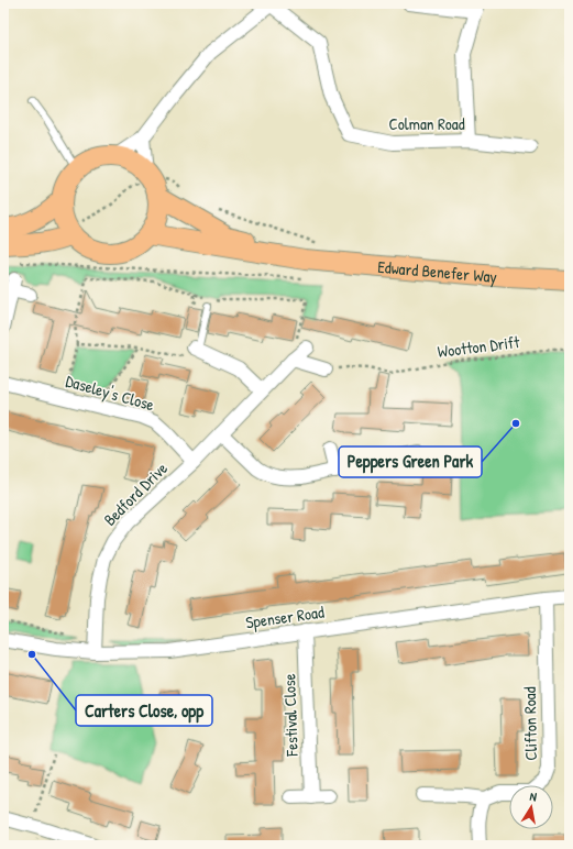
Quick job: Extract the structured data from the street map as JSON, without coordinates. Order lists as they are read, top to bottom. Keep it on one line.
{"streets":{"main road":["Edward Benefer Way"],"street":["Colman Road","Daseley's Close","Bedford Drive","Spenser Road","Festival Close","Clifton Road"],"path":["Wootton Drift"]},"crossings":[["Daseley's Close","Bedford Drive"],["Bedford Drive","Spenser Road"],["Spenser Road","Festival Close"],["Spenser Road","Clifton Road"]],"places":["Peppers Green Park","Carters Close, opp"],"north":"top"}
